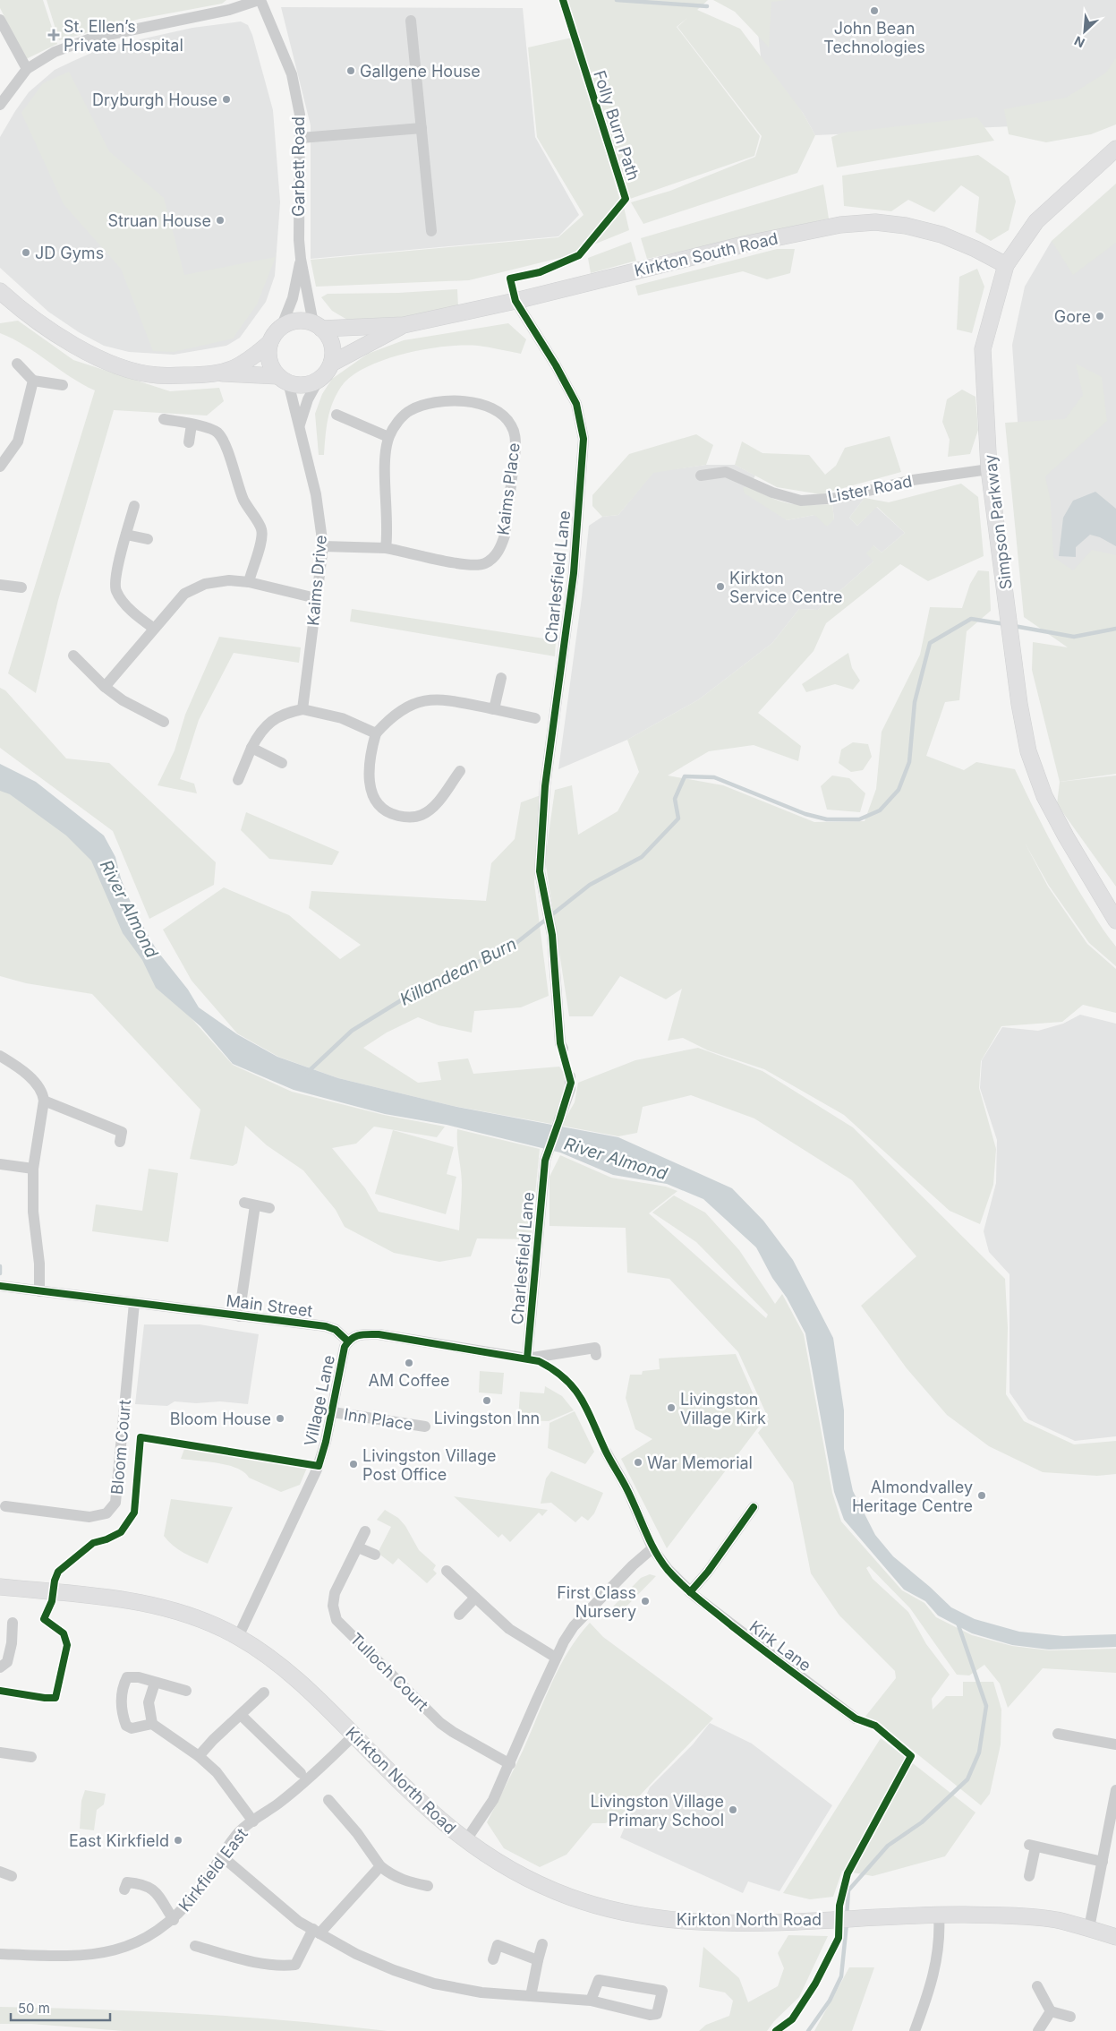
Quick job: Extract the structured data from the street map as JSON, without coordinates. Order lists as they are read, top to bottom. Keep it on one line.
{"streets":{"main road":["Kirkton South Road","Simpson Parkway","Kirkton North Road"],"street":["Garbett Road","Kaims Place","Lister Road","Charlesfield Lane","Kaims Drive","Main Street","Village Lane","Inn Place","Bloom Court","Kirk Lane","Tulloch Court","Kirkfield East"],"cycle path":["Folly Burn Path"]},"crossings":[["Garbett Road","Kirkton South Road"],["Garbett Road","Kaims Drive"],["Kirkton South Road","Simpson Parkway"],["Kirkton South Road","Charlesfield Lane"],["Kirkton South Road","Kaims Drive"],["Kaims Place","Kaims Drive"],["Lister Road","Simpson Parkway"],["Main Street","Village Lane"],["Main Street","Bloom Court"],["Village Lane","Inn Place"],["Village Lane","Kirkton North Road"],["Kirkton North Road","Kirkfield East"]],"water":["River Almond","Killandean Burn"],"places":{"other":["John Bean Technologies","Gallgene House","Dryburgh House","Struan House","JD Gyms","Gore","Kirkton Service Centre","AM Coffee","Livingston Inn","Livingston Village Kirk","Bloom House","War Memorial","Livingston Village Post Office","Almondvalley Heritage Centre","First Class Nursery","Livingston Village Primary School","East Kirkfield"],"health":["St. Ellen’s Private Hospital"]},"scale_bar":"50 m","north":"bottom left"}
